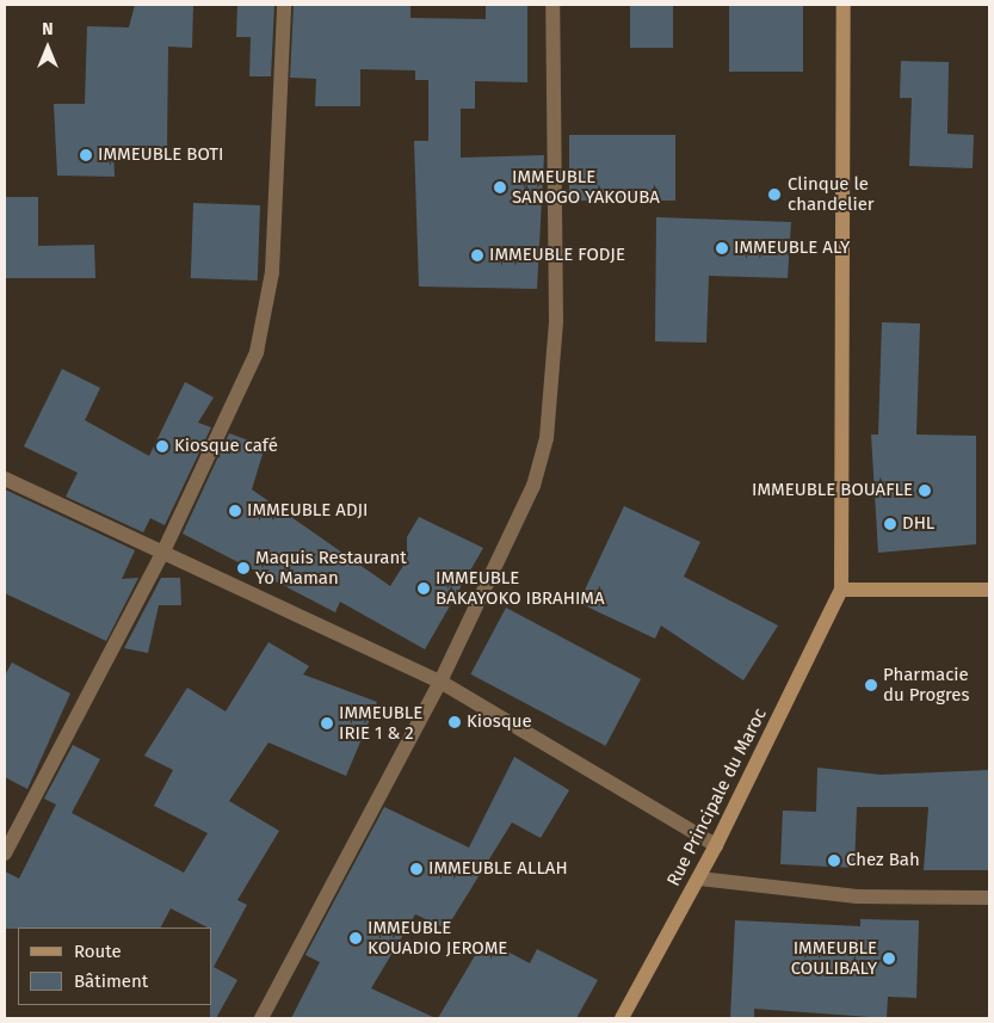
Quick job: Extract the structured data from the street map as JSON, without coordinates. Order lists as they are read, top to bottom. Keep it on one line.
{"streets":{"street":["Rue Principale du Maroc"]},"places":["IMMEUBLE BOTI","IMMEUBLE SANOGO YAKOUBA","Clinque le chandelier","IMMEUBLE ALY","IMMEUBLE FODJE","Kiosque café","IMMEUBLE BOUAFLE","IMMEUBLE ADJI","DHL","Maquis Restaurant Yo Maman","IMMEUBLE BAKAYOKO IBRAHIMA","Pharmacie du Progres","Kiosque","IMMEUBLE IRIE 1 & 2","Chez Bah","IMMEUBLE ALLAH","IMMEUBLE KOUADIO JEROME","IMMEUBLE COULIBALY"],"legend":["Route","Bâtiment"],"north":"top"}
